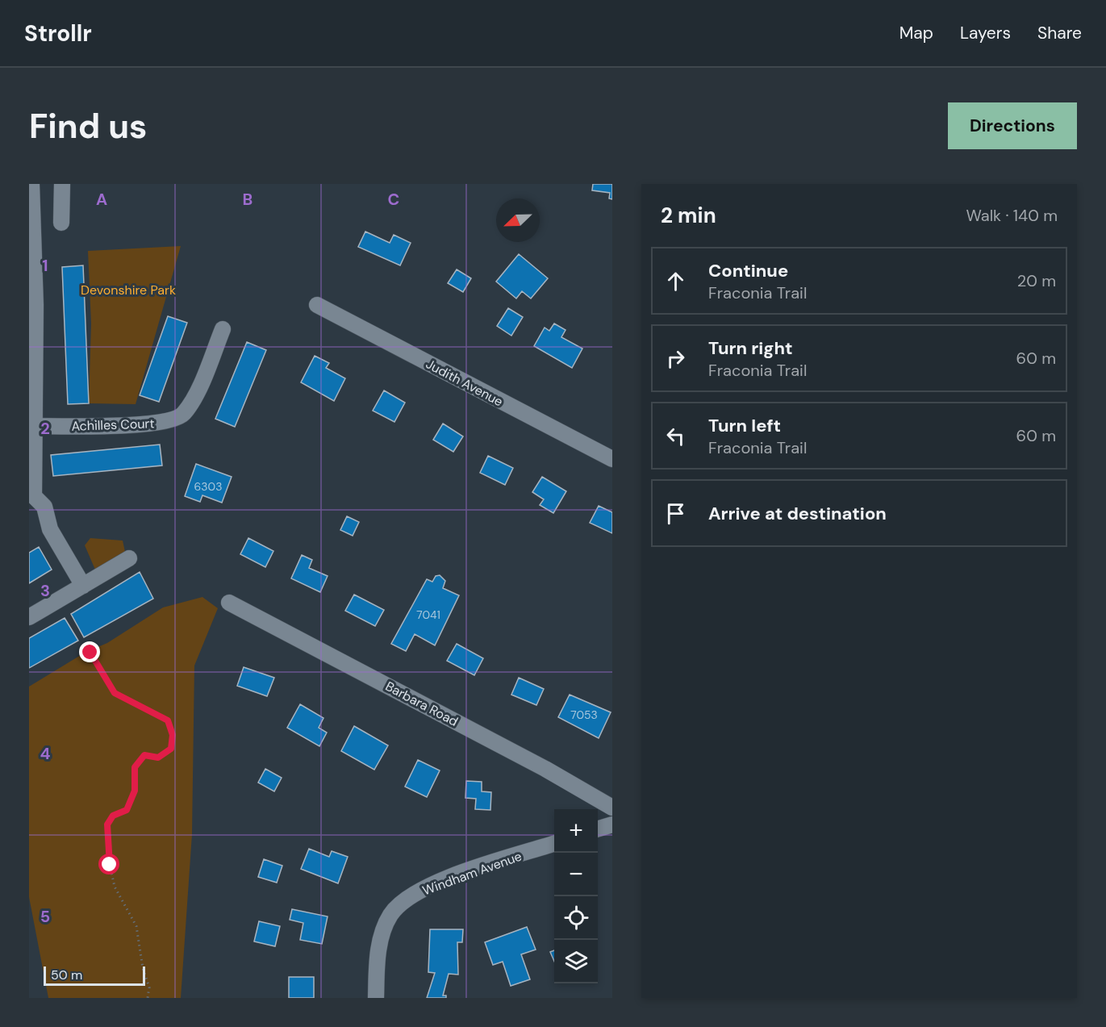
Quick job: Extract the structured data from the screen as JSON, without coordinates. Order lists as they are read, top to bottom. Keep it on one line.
{"streets":{"street":["Judith Avenue","Achilles Court","Barbara Road","Windham Avenue"]},"parks":["Devonshire Park"],"house_numbers":["6303","7041","7053"],"scale_bar":"50 m","north":"bottom left","page":{"header":"Strollr","nav":["Map","Layers","Share"],"buttons":"Directions","title":"Find us","heading":["2 min","Walk · 140 m"],"list":[["Continue","Fraconia Trail","20 m"],["Turn right","Fraconia Trail","60 m"],["Turn left","Fraconia Trail","60 m"],"Arrive at destination"],"map_buttons":["+","−"],"scale":"50 m"},"grid":{"columns":["A","B","C"],"rows":["1","2","3","4","5"]}}
